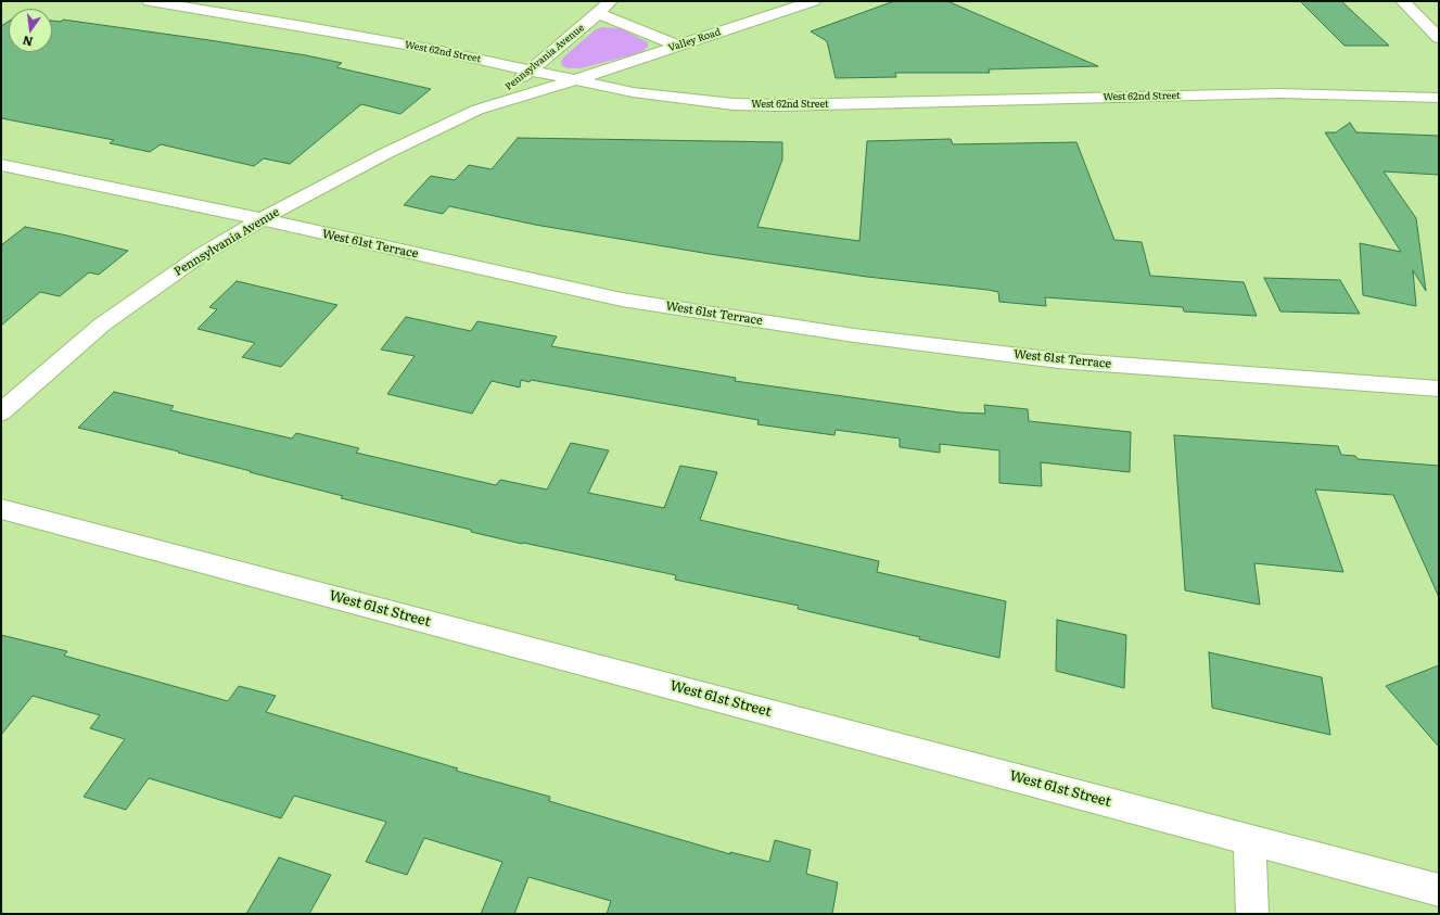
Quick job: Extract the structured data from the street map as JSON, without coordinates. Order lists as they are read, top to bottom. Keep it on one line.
{"streets":{"street":["Valley Road","West 62nd Street","Pennsylvania Avenue","West 61st Terrace","West 61st Street"]},"crossings":[["Valley Road","West 62nd Street"],["Valley Road","Pennsylvania Avenue"],["West 62nd Street","Pennsylvania Avenue"],["Pennsylvania Avenue","West 61st Terrace"]],"north":"bottom"}
